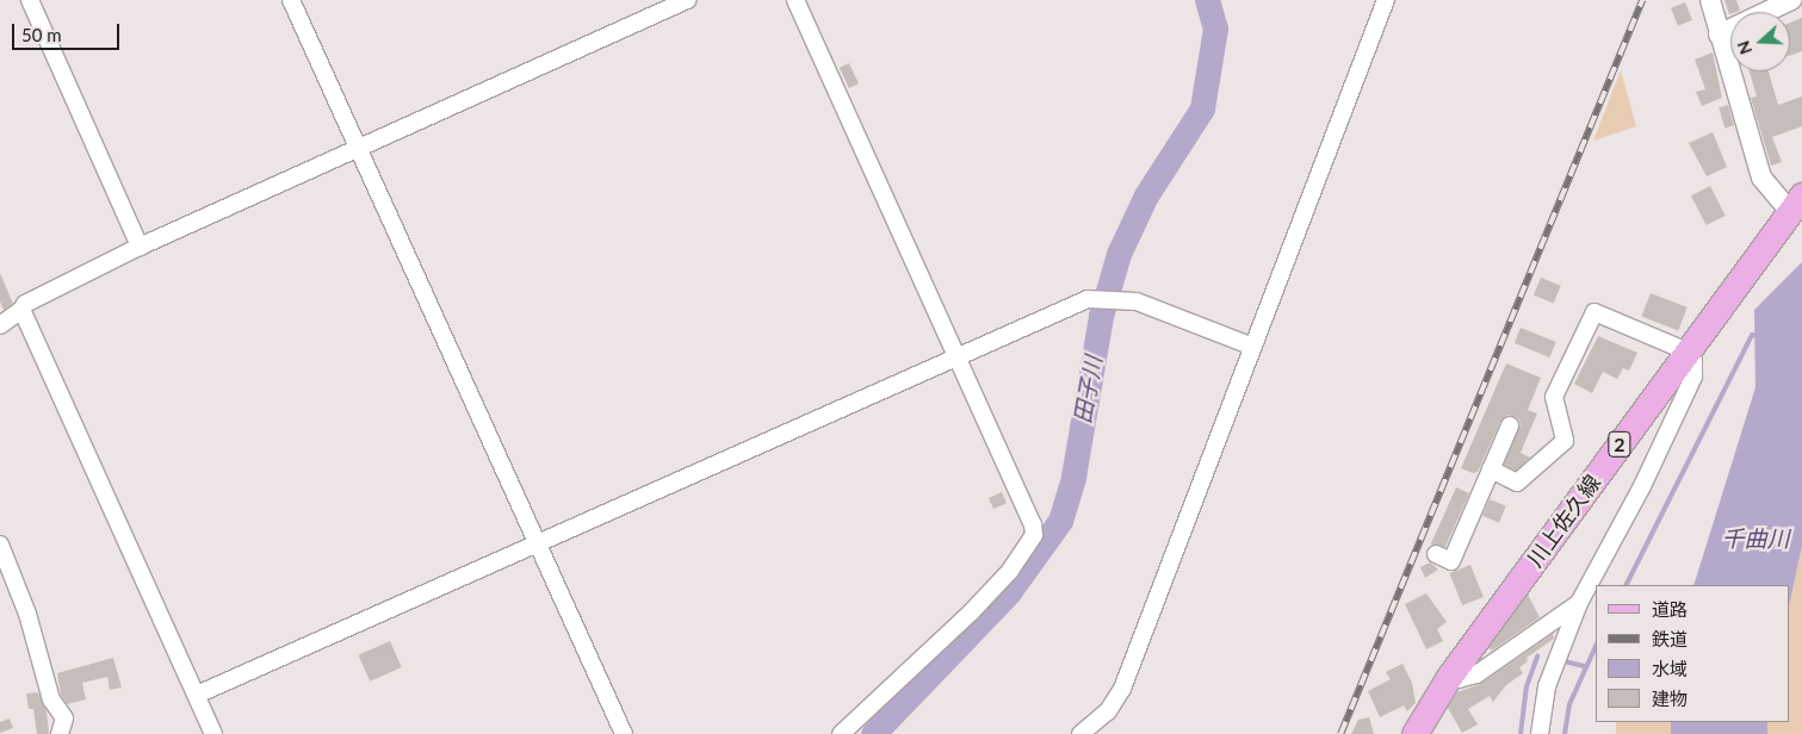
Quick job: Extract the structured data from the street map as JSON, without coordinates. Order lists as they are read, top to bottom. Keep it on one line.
{"streets":{"main road":["2","川上佐久線"]},"water":["田子川","千曲川"],"legend":["道路","鉄道","水域","建物"],"scale_bar":"50 m","north":"left"}
